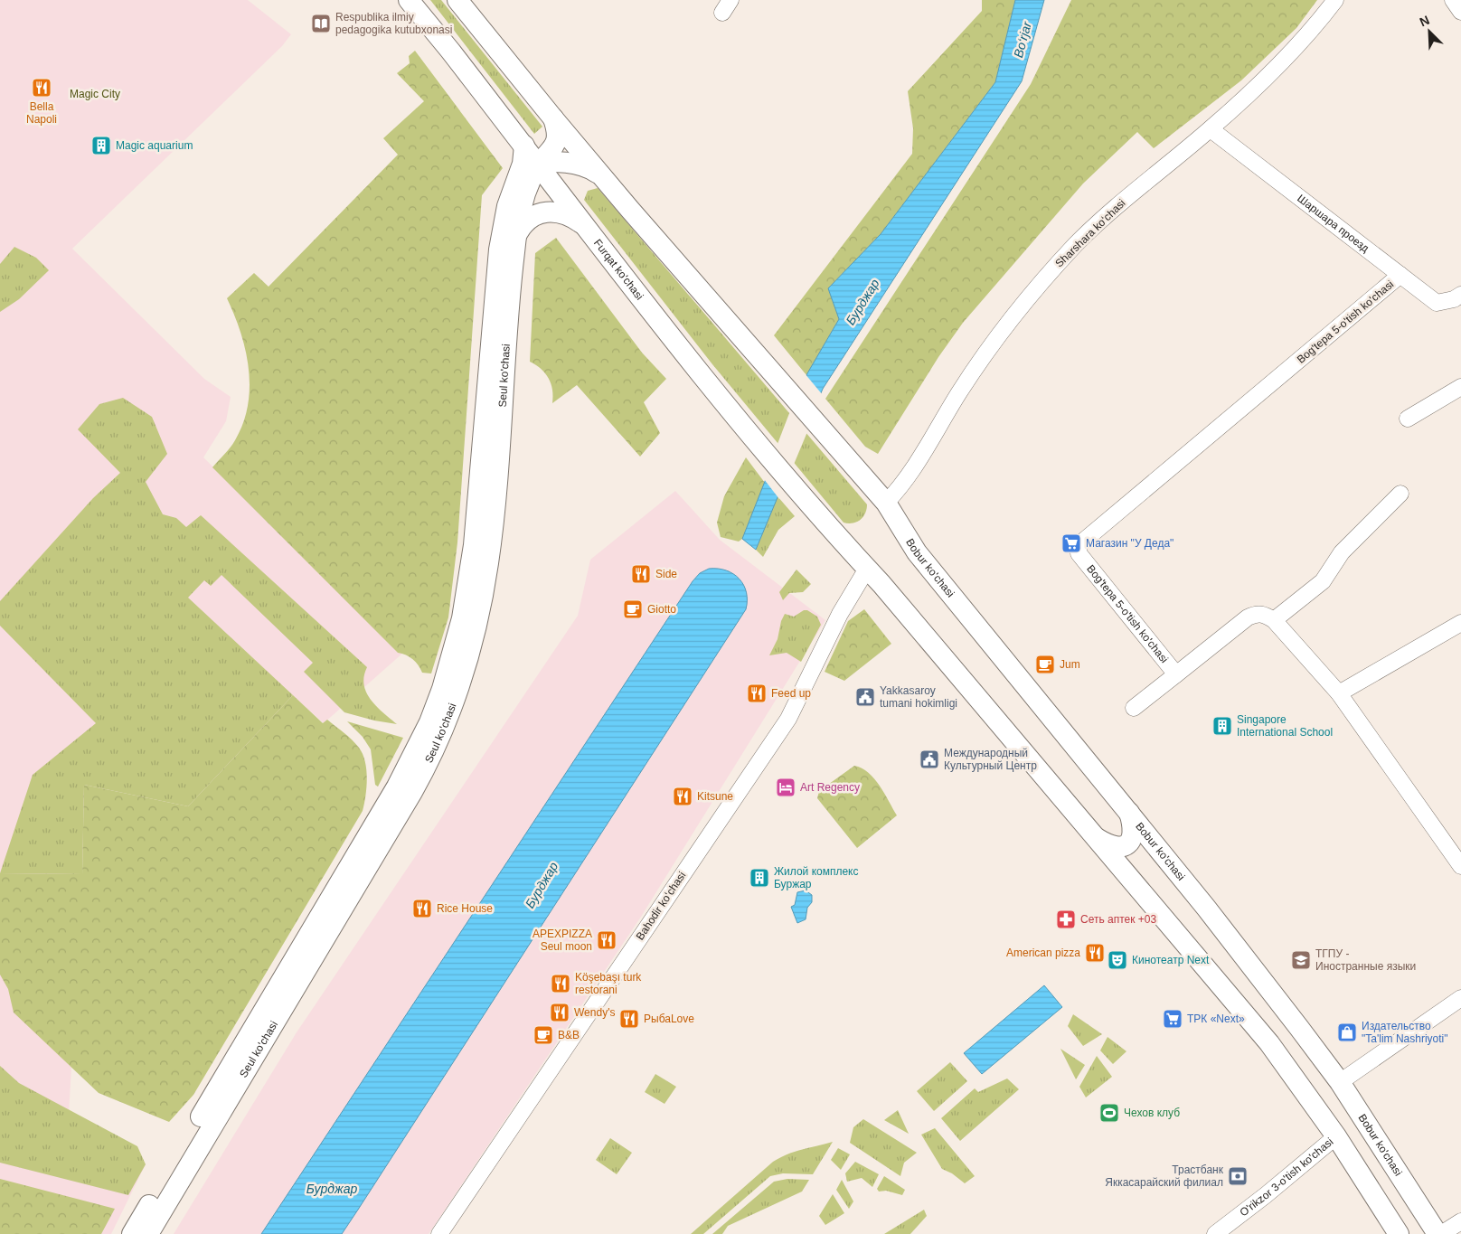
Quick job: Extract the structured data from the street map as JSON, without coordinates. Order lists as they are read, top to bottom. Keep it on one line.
{"streets":{"main road":["Furqat ko'chasi","Seul ko'chasi","Bobur ko'chasi"],"street":["Шаршара проезд","Sharshara koʻchasi","Bog'tepa 5-o'tish ko'chasi","Bahodir koʻchasi","O'rikzor 3-o'tish ko'chasi"]},"crossings":[["Шаршара проезд","Sharshara koʻchasi"],["Шаршара проезд","Bog'tepa 5-o'tish ko'chasi"],["Sharshara koʻchasi","Bobur ko'chasi"],["Furqat ko'chasi","Seul ko'chasi"],["Furqat ko'chasi","Bahodir koʻchasi"]],"water":["Bo‘rjar","Бурджар"],"parks":["Magic City"],"places":{"library":["Respublika ilmiy pedagogika kutubxonasi"],"restaurant":["Bella Napoli","Side","Feed up","Kitsune","Rice House","APEXPIZZA Seul moon","American pizza","Köşebaşı turk restorani","Wendy's","РыбаLove"],"building":["Magic aquarium","Singapore International School","Жилой комплекс Буржар"],"supermarket":["Магазин \"У Деда\"","ТРК «Next»"],"cafe":["Giotto","Jum","B&B"],"public building":["Yakkasaroy tumani hokimligi","Международный Культурный Центр"],"hotel":["Art Regency"],"pharmacy":["Сеть аптек +03"],"theatre":["Кинотеатр Next"],"school or university":["ТГПУ - Иностранные языки"],"shop":["Издательство \"Ta'lim Nashriyoti\""],"sports":["Чехов клуб"],"bank":["Трастбанк Яккасарайский филиал"]},"north":"top left"}
